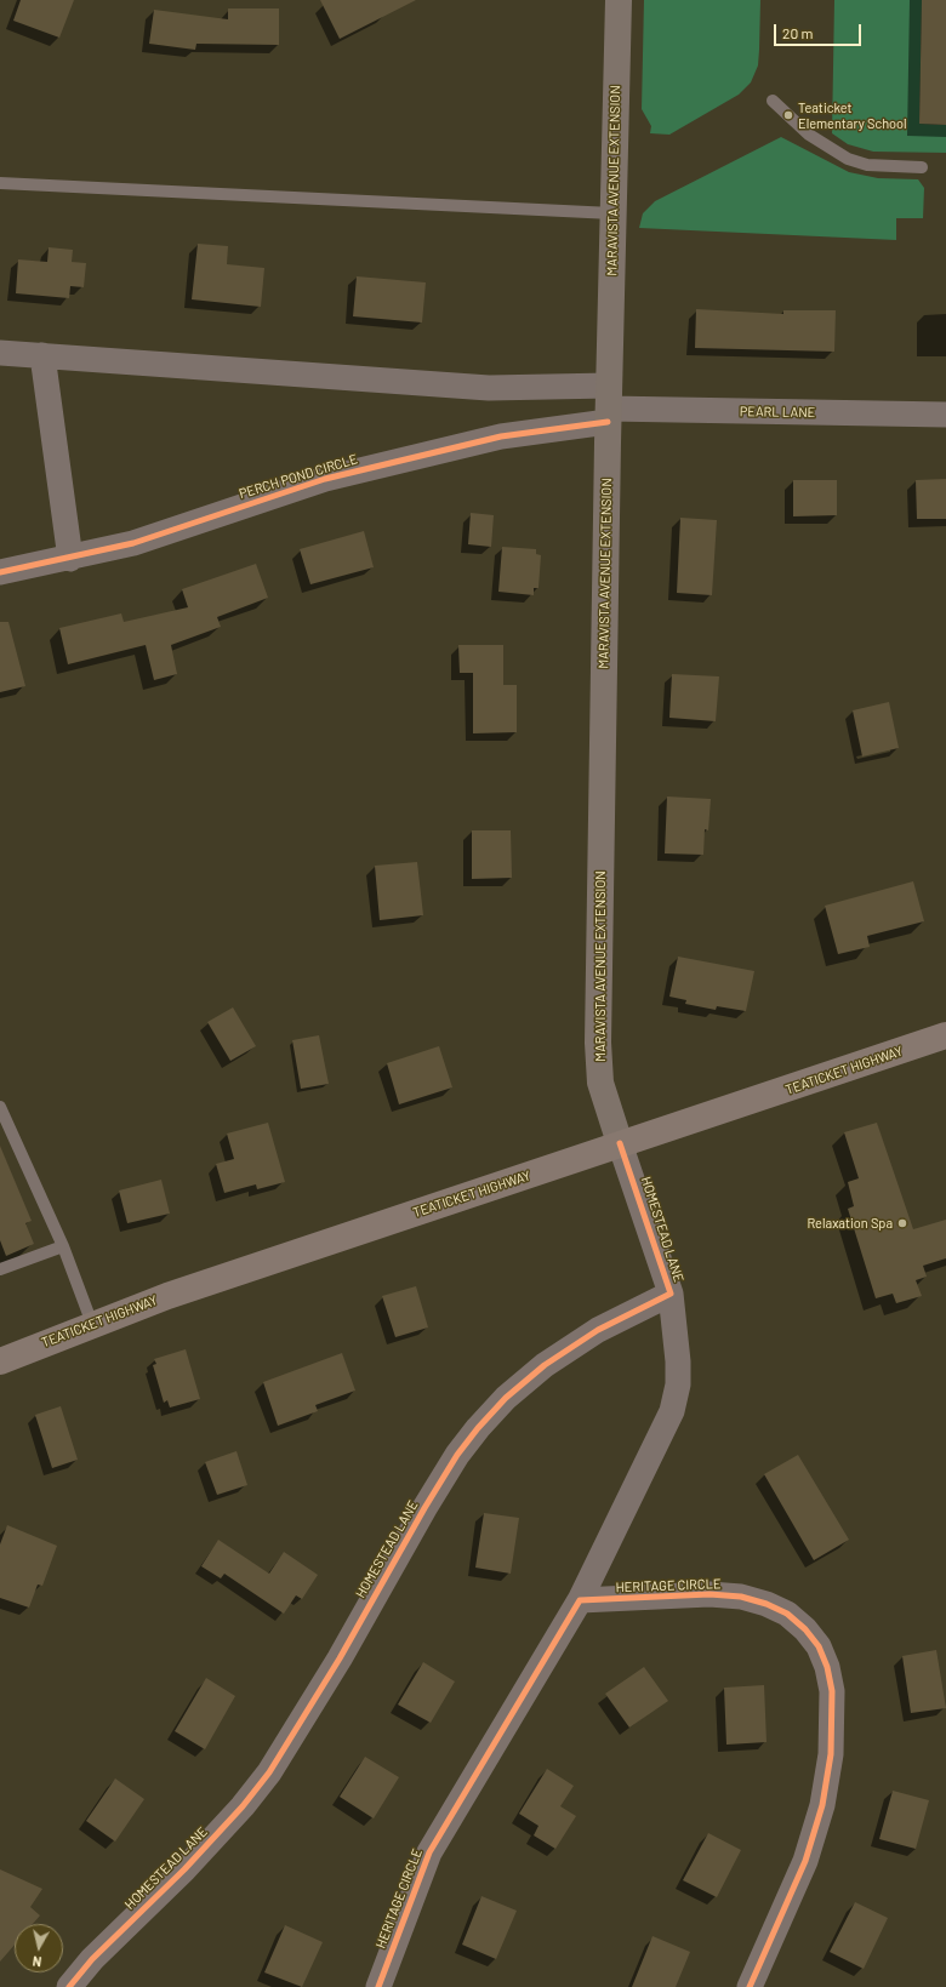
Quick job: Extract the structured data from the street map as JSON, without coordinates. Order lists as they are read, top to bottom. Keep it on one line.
{"streets":{"main road":["MARAVISTA AVENUE EXTENSION","TEATICKET HIGHWAY"],"street":["PEARL LANE","PERCH POND CIRCLE","HOMESTEAD LANE","HERITAGE CIRCLE"]},"crossings":[["MARAVISTA AVENUE EXTENSION","PEARL LANE"],["MARAVISTA AVENUE EXTENSION","PERCH POND CIRCLE"],["MARAVISTA AVENUE EXTENSION","TEATICKET HIGHWAY"],["MARAVISTA AVENUE EXTENSION","HOMESTEAD LANE"],["PEARL LANE","PERCH POND CIRCLE"],["TEATICKET HIGHWAY","HOMESTEAD LANE"],["HOMESTEAD LANE","HERITAGE CIRCLE"]],"places":["Teaticket Elementary School","Relaxation Spa"],"scale_bar":"20 m","north":"bottom"}
